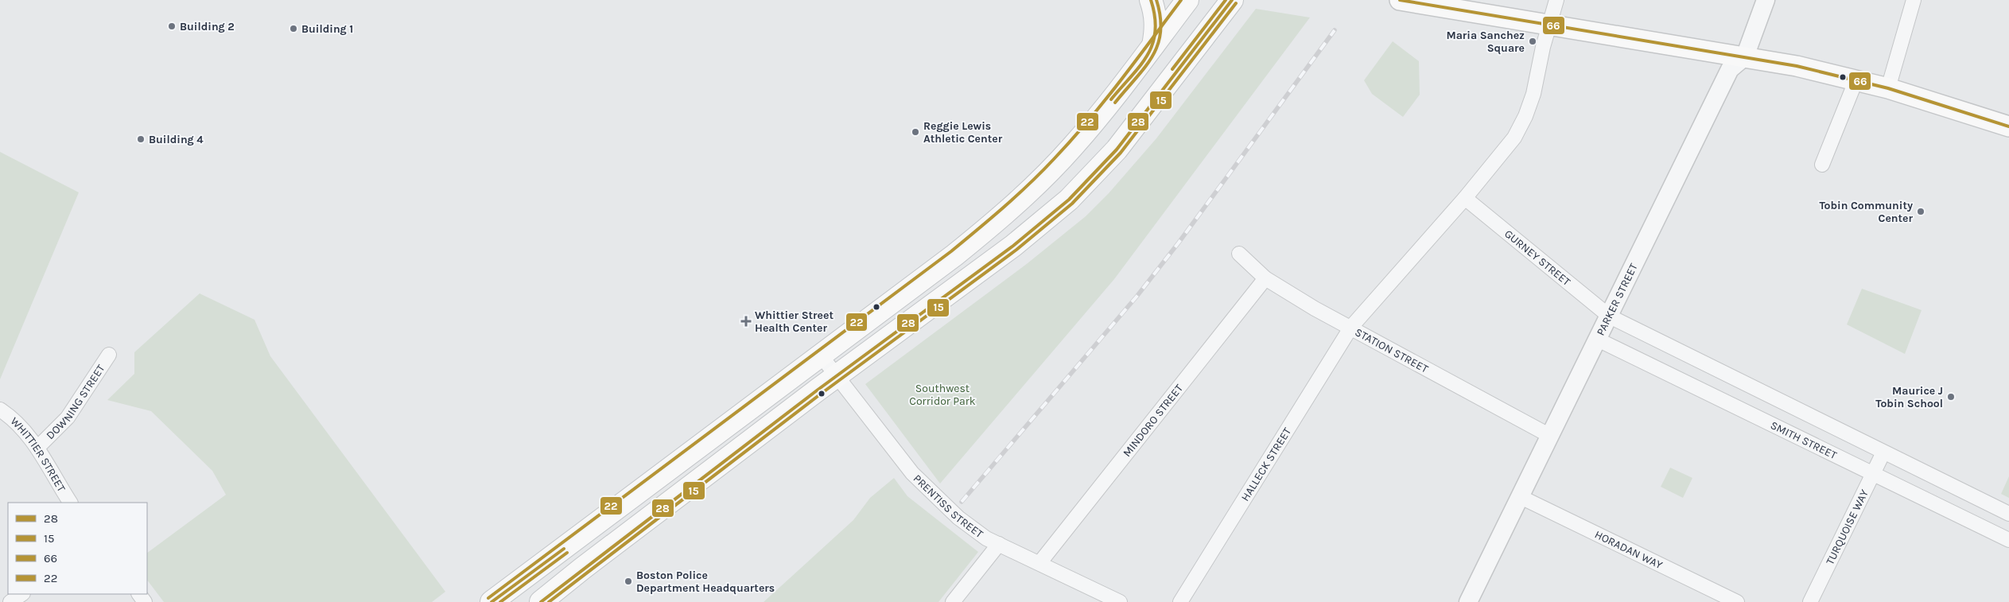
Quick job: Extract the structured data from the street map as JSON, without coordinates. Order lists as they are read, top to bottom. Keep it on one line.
{"streets":{"street":["GURNEY STREET","PARKER STREET","STATION STREET","DOWNING STREET","MINDORO STREET","SMITH STREET","WHITTIER STREET","HALLECK STREET","PRENTISS STREET","TURQUOISE WAY","HORADAN WAY"]},"crossings":[["GURNEY STREET","PARKER STREET"],["PARKER STREET","STATION STREET"],["PARKER STREET","SMITH STREET"],["PARKER STREET","HORADAN WAY"],["STATION STREET","MINDORO STREET"],["STATION STREET","HALLECK STREET"],["DOWNING STREET","WHITTIER STREET"],["MINDORO STREET","PRENTISS STREET"],["SMITH STREET","TURQUOISE WAY"]],"parks":["Southwest Corridor Park"],"places":{"other":["Building 2","Building 1","Maria Sanchez Square","Reggie Lewis Athletic Center","Building 4","Tobin Community Center","Maurice J Tobin School","Boston Police Department Headquarters"],"health":["Whittier Street Health Center"]},"lines":["transit line 28","transit line 15","transit line 66","transit line 22"],"legend":["28","15","66","22"]}
